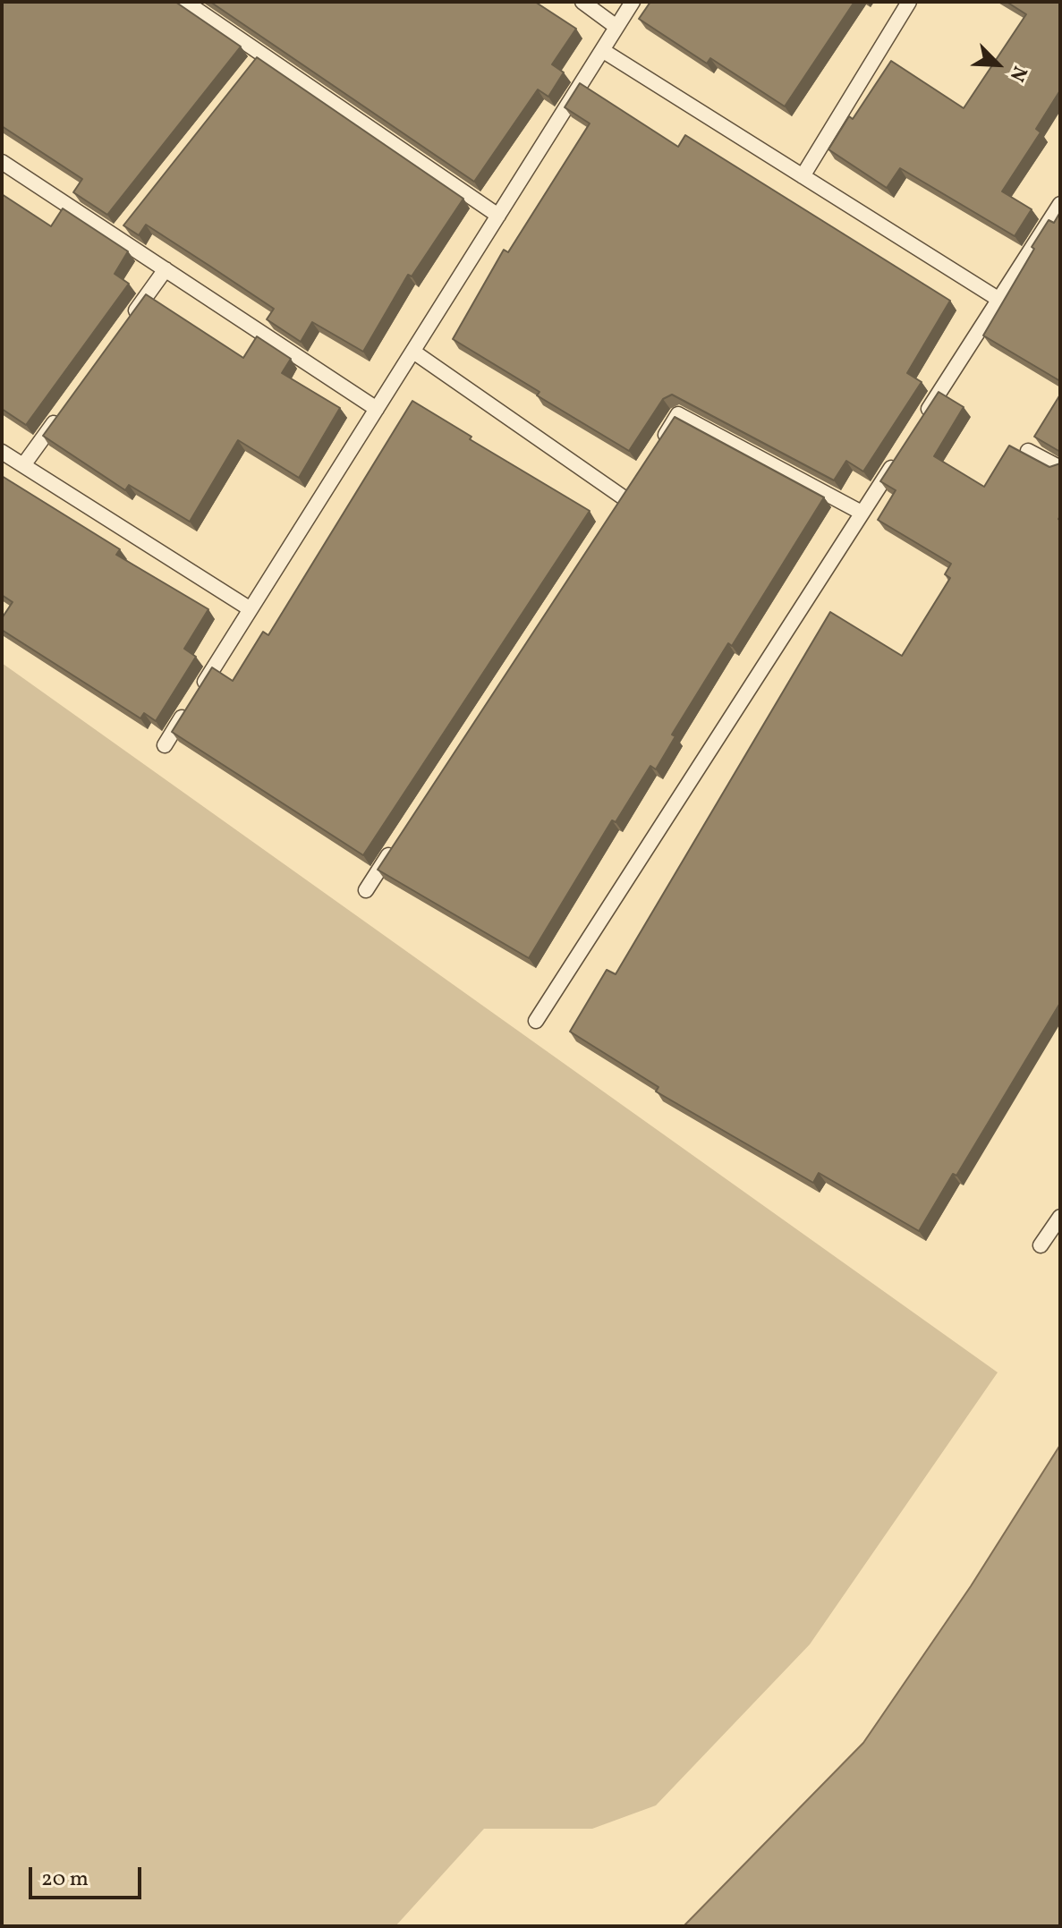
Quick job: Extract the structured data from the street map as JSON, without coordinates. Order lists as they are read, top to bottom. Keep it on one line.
{"scale_bar":"20 m","north":"bottom right"}
